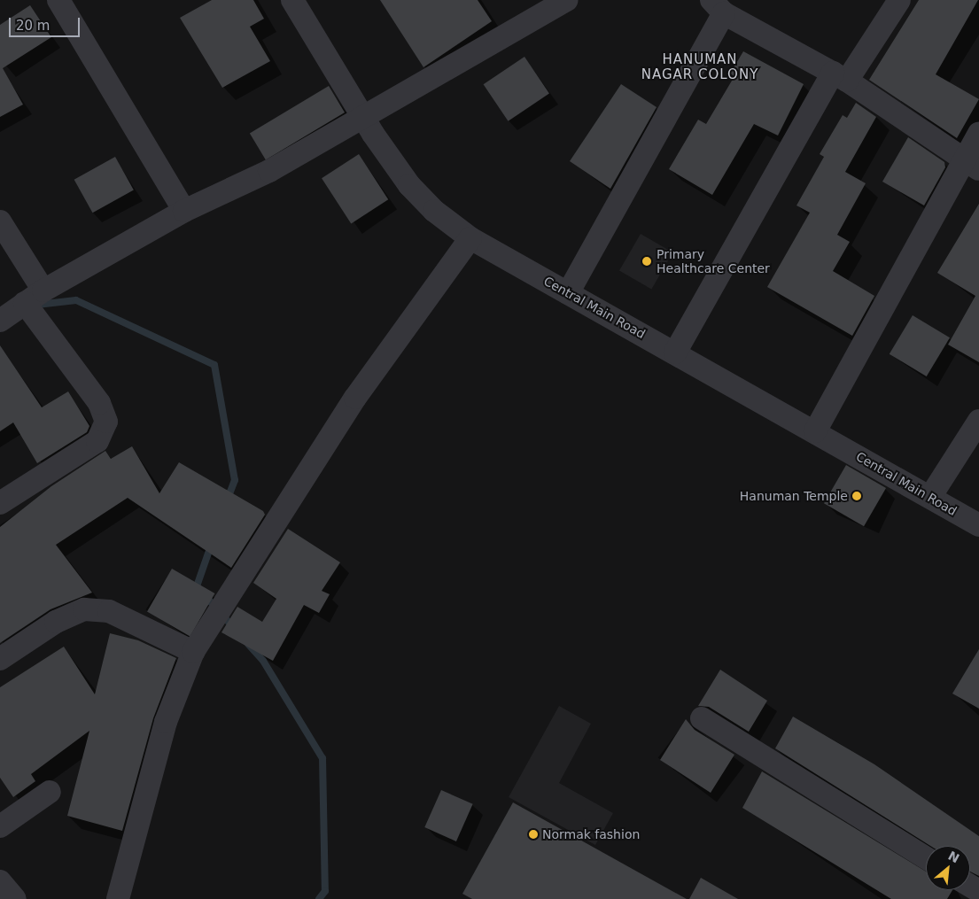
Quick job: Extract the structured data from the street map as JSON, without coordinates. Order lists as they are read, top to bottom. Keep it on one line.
{"streets":{"street":["Central Main Road"]},"districts":["HANUMAN NAGAR COLONY"],"places":["Primary Healthcare Center","Hanuman Temple","Normak fashion"],"scale_bar":"20 m","north":"top right"}
